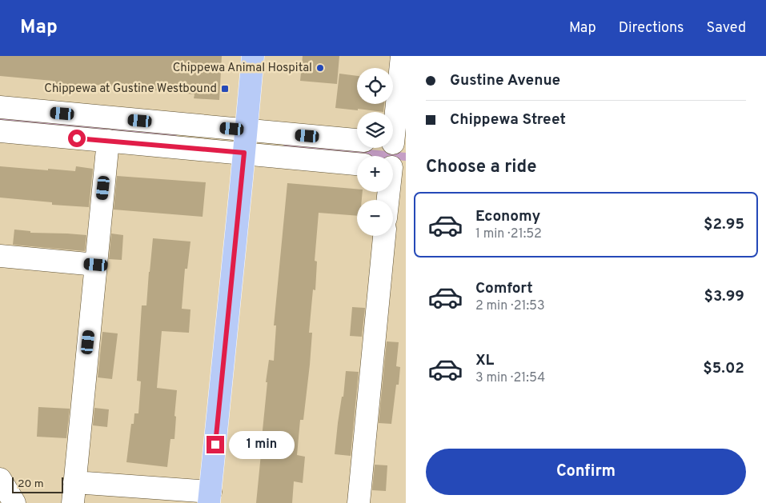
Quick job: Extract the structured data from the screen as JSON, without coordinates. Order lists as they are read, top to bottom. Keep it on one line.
{"places":{"other":["Chippewa Animal Hospital"],"transit":["Chippewa at Gustine Westbound"]},"scale_bar":"20 m","page":{"header":"Map","nav":["Map","Directions","Saved"],"banner":["Gustine Avenue","Chippewa Street"],"map_buttons":["+","−"],"heading":"Choose a ride","list":[{"name":"Economy","note":"1 min · 21:52","value":"$2.95"},{"name":"Comfort","note":"2 min · 21:53","value":"$3.99"},{"name":"XL","note":"3 min · 21:54","value":"$5.02"}],"bubble":"1 min","buttons":"Confirm","scale":"20 m"}}
